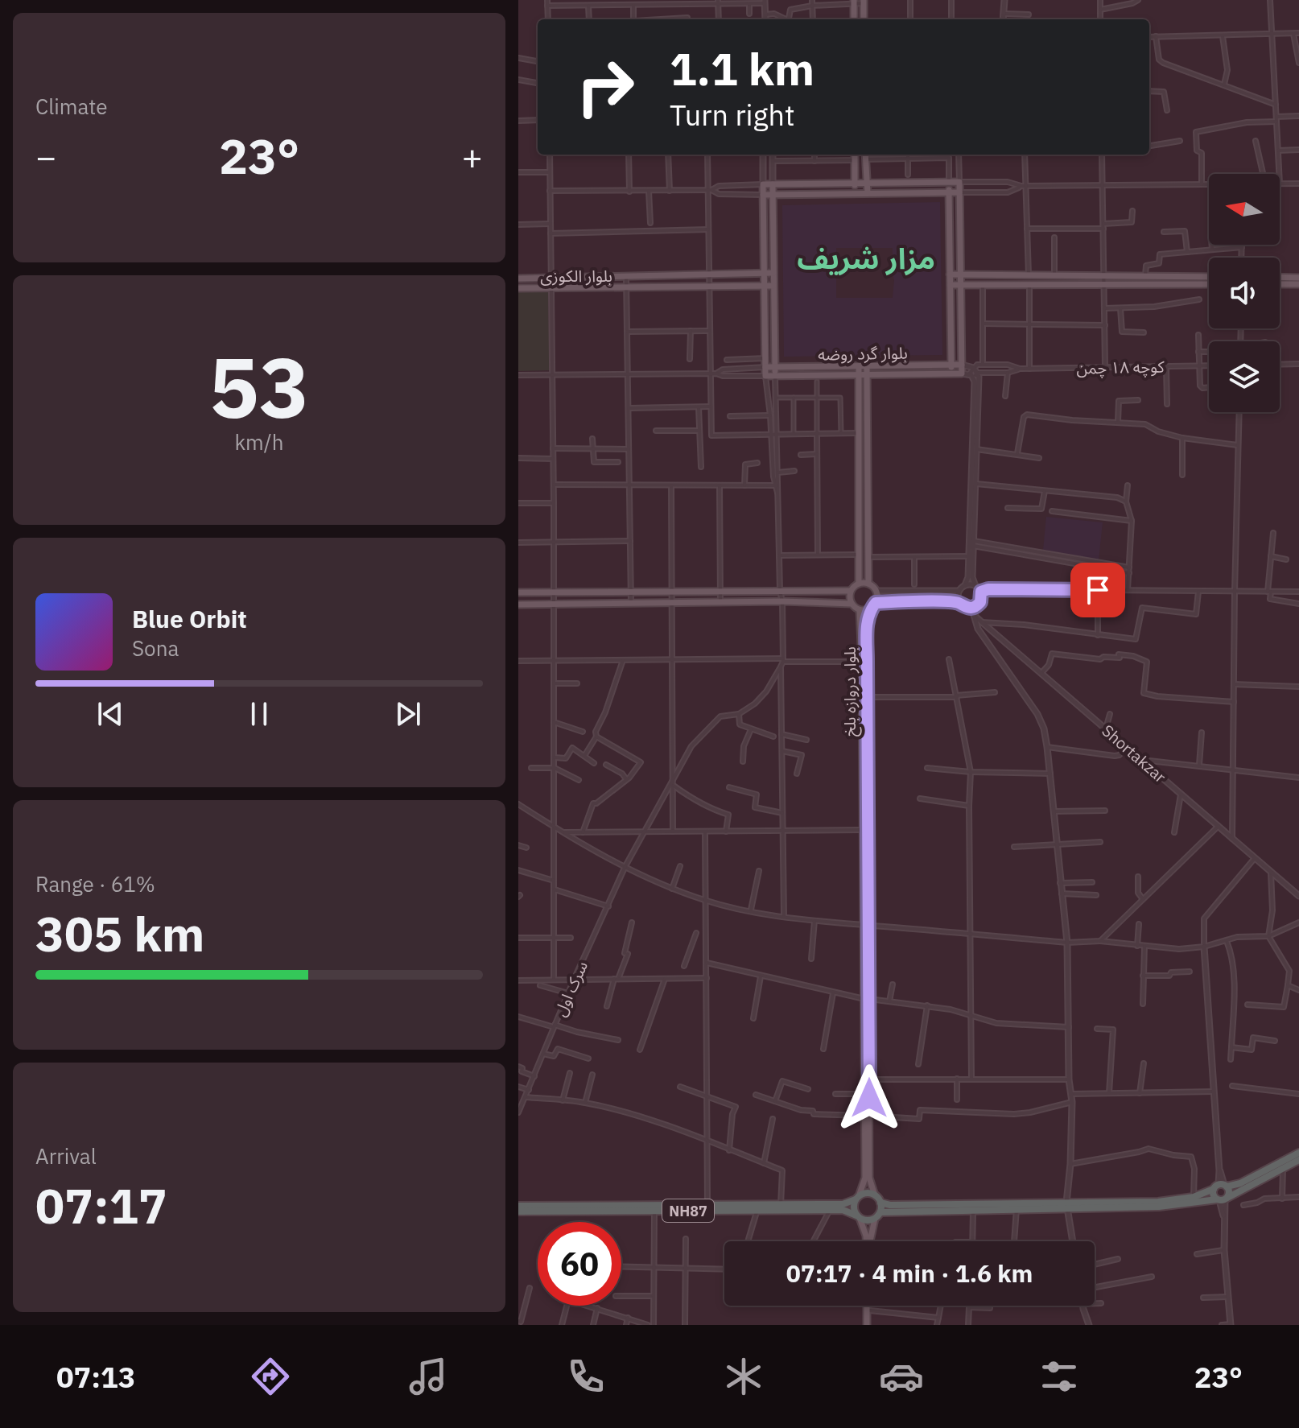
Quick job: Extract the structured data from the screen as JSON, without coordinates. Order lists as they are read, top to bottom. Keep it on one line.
{"streets":{"highway":["NH87"],"main road":["بلوار الکوزی","بلوار گرد روضه","بلوار دروازه بلخ"],"street":["كوچه ١٨ چمن","Shortakzar","سرک اول"]},"crossings":[["بلوار دروازه بلخ","NH87"]],"districts":["مزار شريف"],"north":"left","page":{"tile":["Climate",["53","km/h"],["Range · 61%","305 km"],["Arrival","07:17"]],"turn":["1.1 km","Turn right"],"heat":["−","23°","+"],"song":["Blue Orbit","Sona"],"limit":"60","trip":"07:17 · 4 min · 1.6 km","tabs":["07:13","23°"]}}
